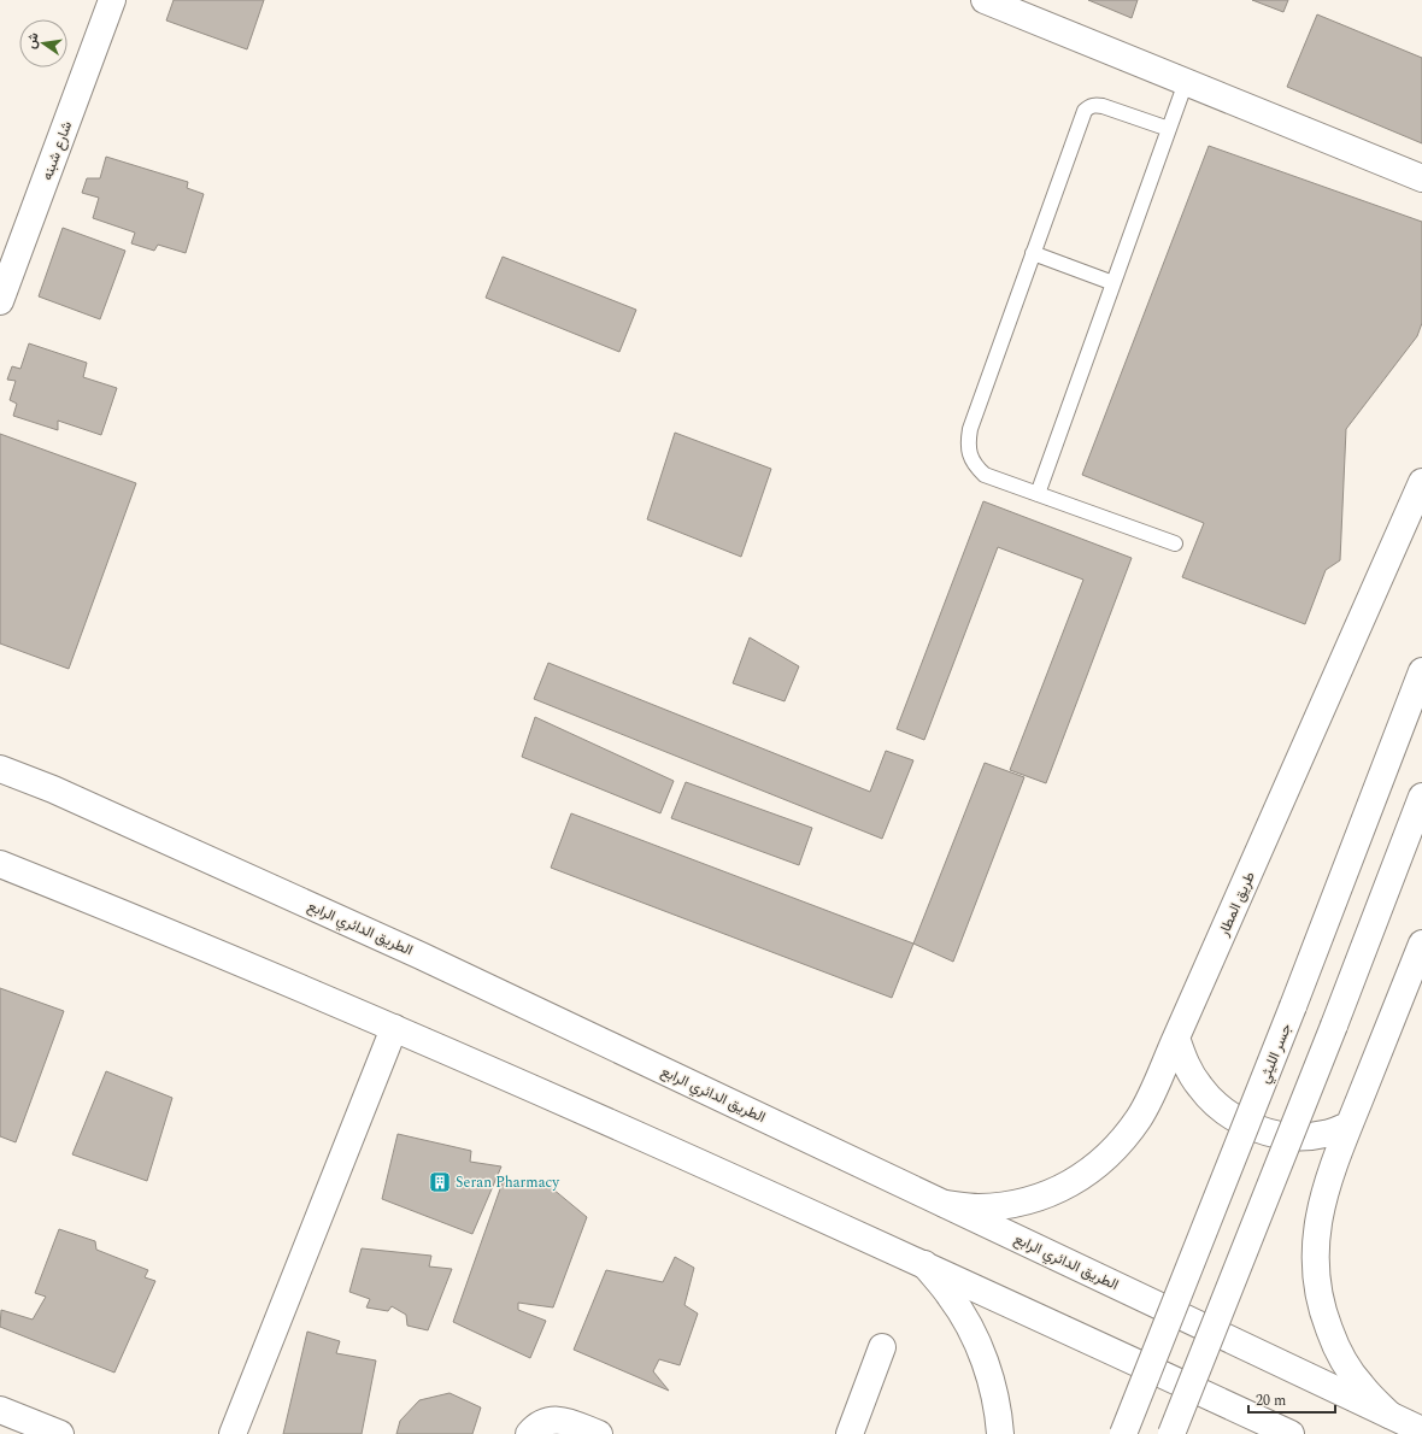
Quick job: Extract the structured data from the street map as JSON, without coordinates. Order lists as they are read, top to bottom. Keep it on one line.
{"streets":{"main road":["شارع شبنه","طريق المطار","الطريق الدائري الرابع","جسر الليثي"]},"crossings":[["طريق المطار","الطريق الدائري الرابع"]],"places":{"building":["Seran Pharmacy"]},"scale_bar":"20 m","north":"left"}
